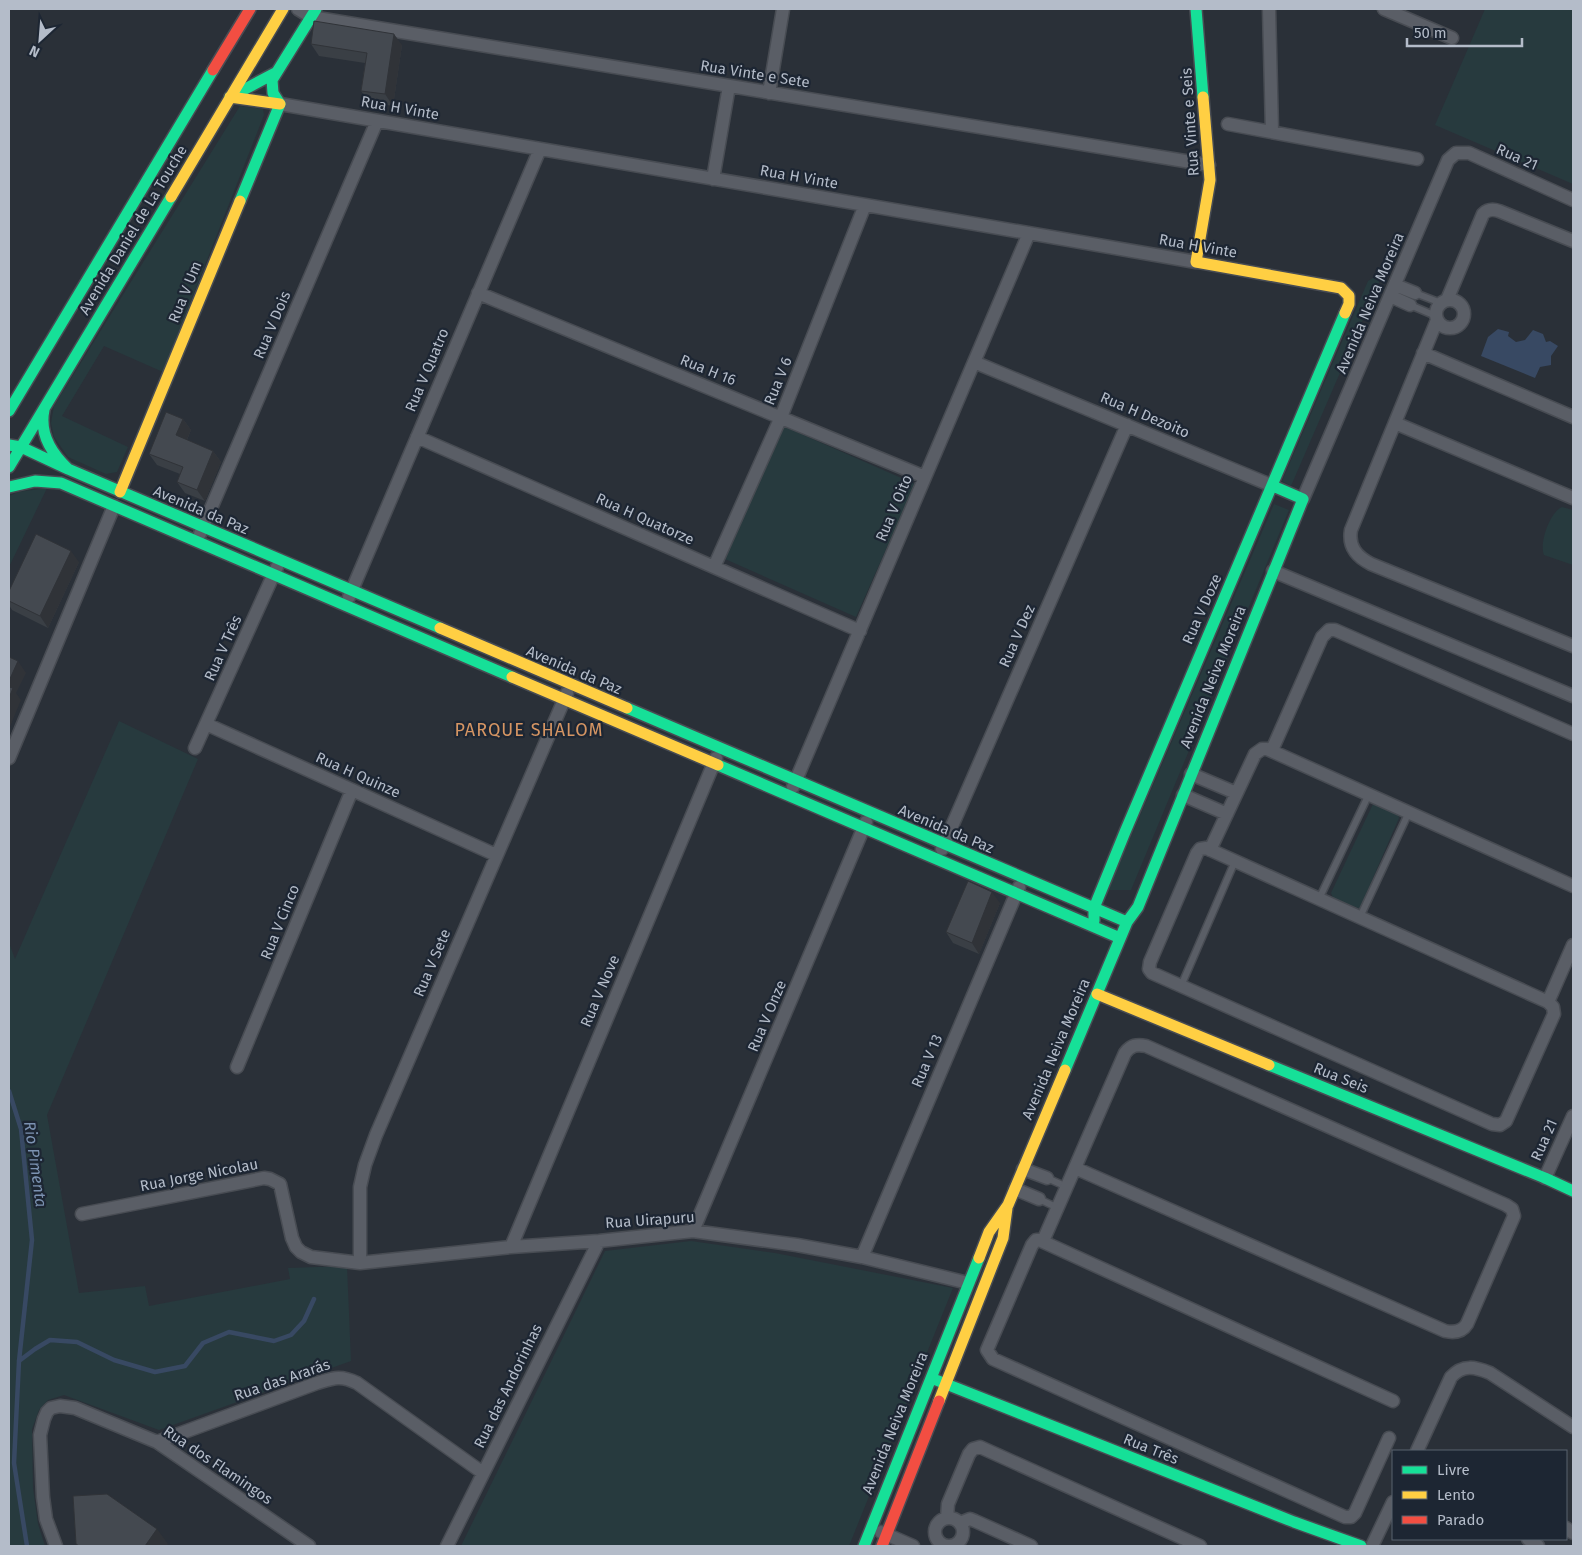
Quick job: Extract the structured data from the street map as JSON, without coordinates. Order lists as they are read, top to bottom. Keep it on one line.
{"streets":{"street":["Rua Vinte e Sete","Rua H Vinte","Rua Vinte e Seis","Rua 21","Avenida Daniel de La Touche","Rua V Um","Avenida Neiva Moreira","Rua V Dois","Rua V Quatro","Rua H 16","Rua V 6","Rua H Dezoito","Rua V Oito","Avenida da Paz","Rua H Quatorze","Rua V Doze","Rua V Dez","Rua V Três","Rua H Quinze","Rua V Cinco","Rua V Sete","Rua V Nove","Rua V Onze","Rua V 13","Rua Seis","Rua Jorge Nicolau","Rua Uirapuru","Rua das Ararás","Rua das Andorinhas","Rua Três","Rua dos Flamingos"]},"crossings":[["Rua Vinte e Sete","Rua Vinte e Seis"],["Rua H Vinte","Rua Vinte e Seis"],["Rua H Vinte","Avenida Daniel de La Touche"],["Rua H Vinte","Rua V Um"],["Rua H Vinte","Rua V Dois"],["Rua H Vinte","Rua V Quatro"],["Rua H Vinte","Rua V 6"],["Rua H Vinte","Rua V Oito"],["Rua H Vinte","Rua V Doze"],["Rua 21","Avenida Neiva Moreira"],["Rua 21","Rua Seis"],["Avenida Daniel de La Touche","Avenida da Paz"],["Rua V Um","Avenida da Paz"],["Avenida Neiva Moreira","Rua H Dezoito"],["Avenida Neiva Moreira","Avenida da Paz"],["Avenida Neiva Moreira","Rua Seis"],["Avenida Neiva Moreira","Rua Uirapuru"],["Avenida Neiva Moreira","Rua Três"],["Rua V Dois","Avenida da Paz"],["Rua V Quatro","Rua H 16"],["Rua V Quatro","Avenida da Paz"],["Rua V Quatro","Rua H Quatorze"],["Rua H 16","Rua V 6"],["Rua H 16","Rua V Oito"],["Rua V 6","Rua H Quatorze"],["Rua H Dezoito","Rua V Oito"],["Rua H Dezoito","Rua V Doze"],["Rua H Dezoito","Rua V Dez"],["Rua V Oito","Avenida da Paz"],["Rua V Oito","Rua H Quatorze"],["Avenida da Paz","Rua V Doze"],["Avenida da Paz","Rua V Dez"],["Avenida da Paz","Rua V Três"],["Avenida da Paz","Rua V Sete"],["Avenida da Paz","Rua V Nove"],["Avenida da Paz","Rua V Onze"],["Avenida da Paz","Rua V 13"],["Rua V Três","Rua H Quinze"],["Rua H Quinze","Rua V Cinco"],["Rua H Quinze","Rua V Sete"],["Rua V Sete","Rua Jorge Nicolau"],["Rua V Sete","Rua Uirapuru"],["Rua V Nove","Rua Uirapuru"],["Rua V Onze","Rua Uirapuru"],["Rua V 13","Rua Uirapuru"],["Rua Jorge Nicolau","Rua Uirapuru"],["Rua Uirapuru","Rua das Andorinhas"],["Rua das Ararás","Rua das Andorinhas"],["Rua das Ararás","Rua dos Flamingos"]],"districts":["PARQUE SHALOM"],"water":["Rio Pimenta"],"legend":["Livre","Lento","Parado"],"scale_bar":"50 m","north":"bottom left"}
